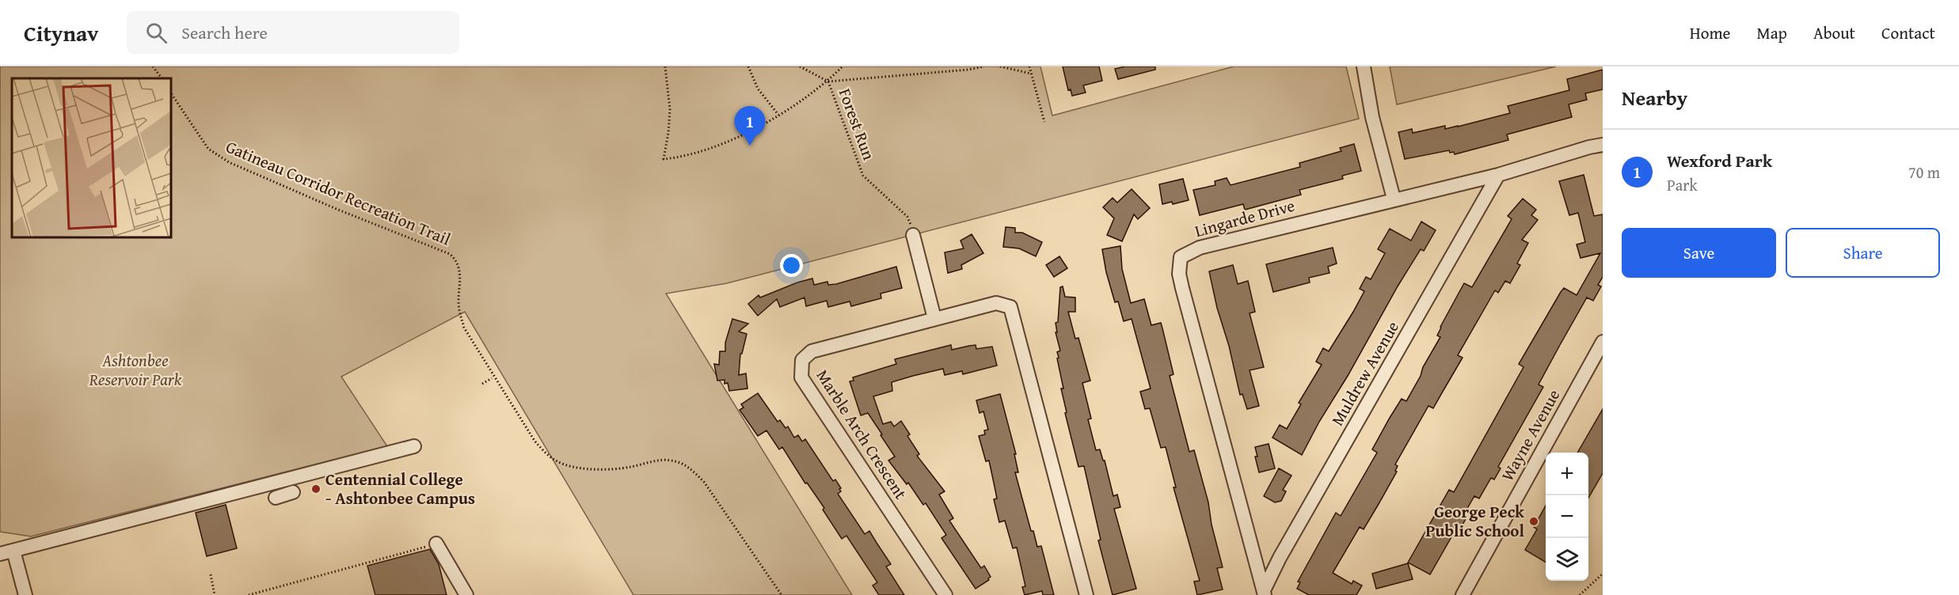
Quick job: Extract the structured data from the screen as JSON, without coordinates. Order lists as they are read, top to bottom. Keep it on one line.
{"streets":{"street":["Lingarde Drive","Muldrew Avenue","Marble Arch Crescent","Wayne Avenue"],"path":["Forest Run","Gatineau Corridor Recreation Trail"]},"crossings":[["Lingarde Drive","Muldrew Avenue"]],"parks":["Ashtonbee Reservoir Park"],"places":["Centennial College - Ashtonbee Campus","George Peck Public School"],"page":{"header":"Citynav","search":"Search here","nav":["Home","Map","About","Contact"],"heading":"Nearby","pins":"1","list":[{"mark":"1","name":"Wexford Park","note":"Park","value":"70 m"}],"buttons":["Save","Share"],"map_buttons":["+","−"]}}
